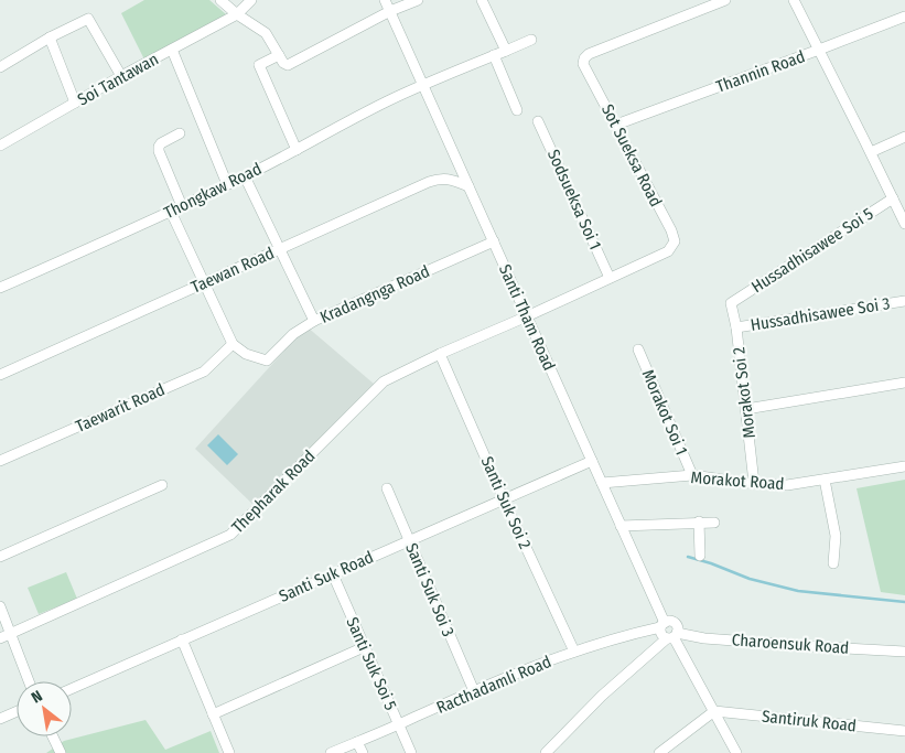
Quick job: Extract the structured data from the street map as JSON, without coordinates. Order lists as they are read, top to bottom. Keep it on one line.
{"streets":{"street":["Thannin Road","Soi Tantawan","Sot Sueksa Road","Thongkaw Road","Sodsueksa Soi 1","Hussadhisawee Soi 5","Taewan Road","Kradangnga Road","Hussadhisawee Soi 3","Santi Tham Road","Morakot Soi 2","Taewarit Road","Morakot Soi 1","Morakot Road","Thepharak Road","Santi Suk Soi 2","Santi Suk Road","Santi Suk Soi 3","Charoensuk Road","Santi Suk Soi 5","Racthadamli Road","Santiruk Road"]},"crossings":[["Thannin Road","Sot Sueksa Road"],["Sot Sueksa Road","Sodsueksa Soi 1"],["Sot Sueksa Road","Santi Tham Road"],["Sot Sueksa Road","Thepharak Road"],["Thongkaw Road","Santi Tham Road"],["Hussadhisawee Soi 5","Morakot Soi 2"],["Taewan Road","Santi Tham Road"],["Kradangnga Road","Santi Tham Road"],["Kradangnga Road","Taewarit Road"],["Hussadhisawee Soi 3","Morakot Soi 2"],["Santi Tham Road","Morakot Road"],["Santi Tham Road","Thepharak Road"],["Santi Tham Road","Santi Suk Road"],["Santi Tham Road","Charoensuk Road"],["Santi Tham Road","Racthadamli Road"],["Morakot Soi 2","Morakot Road"],["Morakot Soi 1","Morakot Road"],["Thepharak Road","Santi Suk Soi 2"],["Santi Suk Soi 2","Santi Suk Road"],["Santi Suk Soi 2","Racthadamli Road"],["Santi Suk Road","Santi Suk Soi 3"],["Santi Suk Road","Santi Suk Soi 5"],["Santi Suk Soi 3","Racthadamli Road"],["Charoensuk Road","Racthadamli Road"],["Santi Suk Soi 5","Racthadamli Road"]],"north":"top left"}
